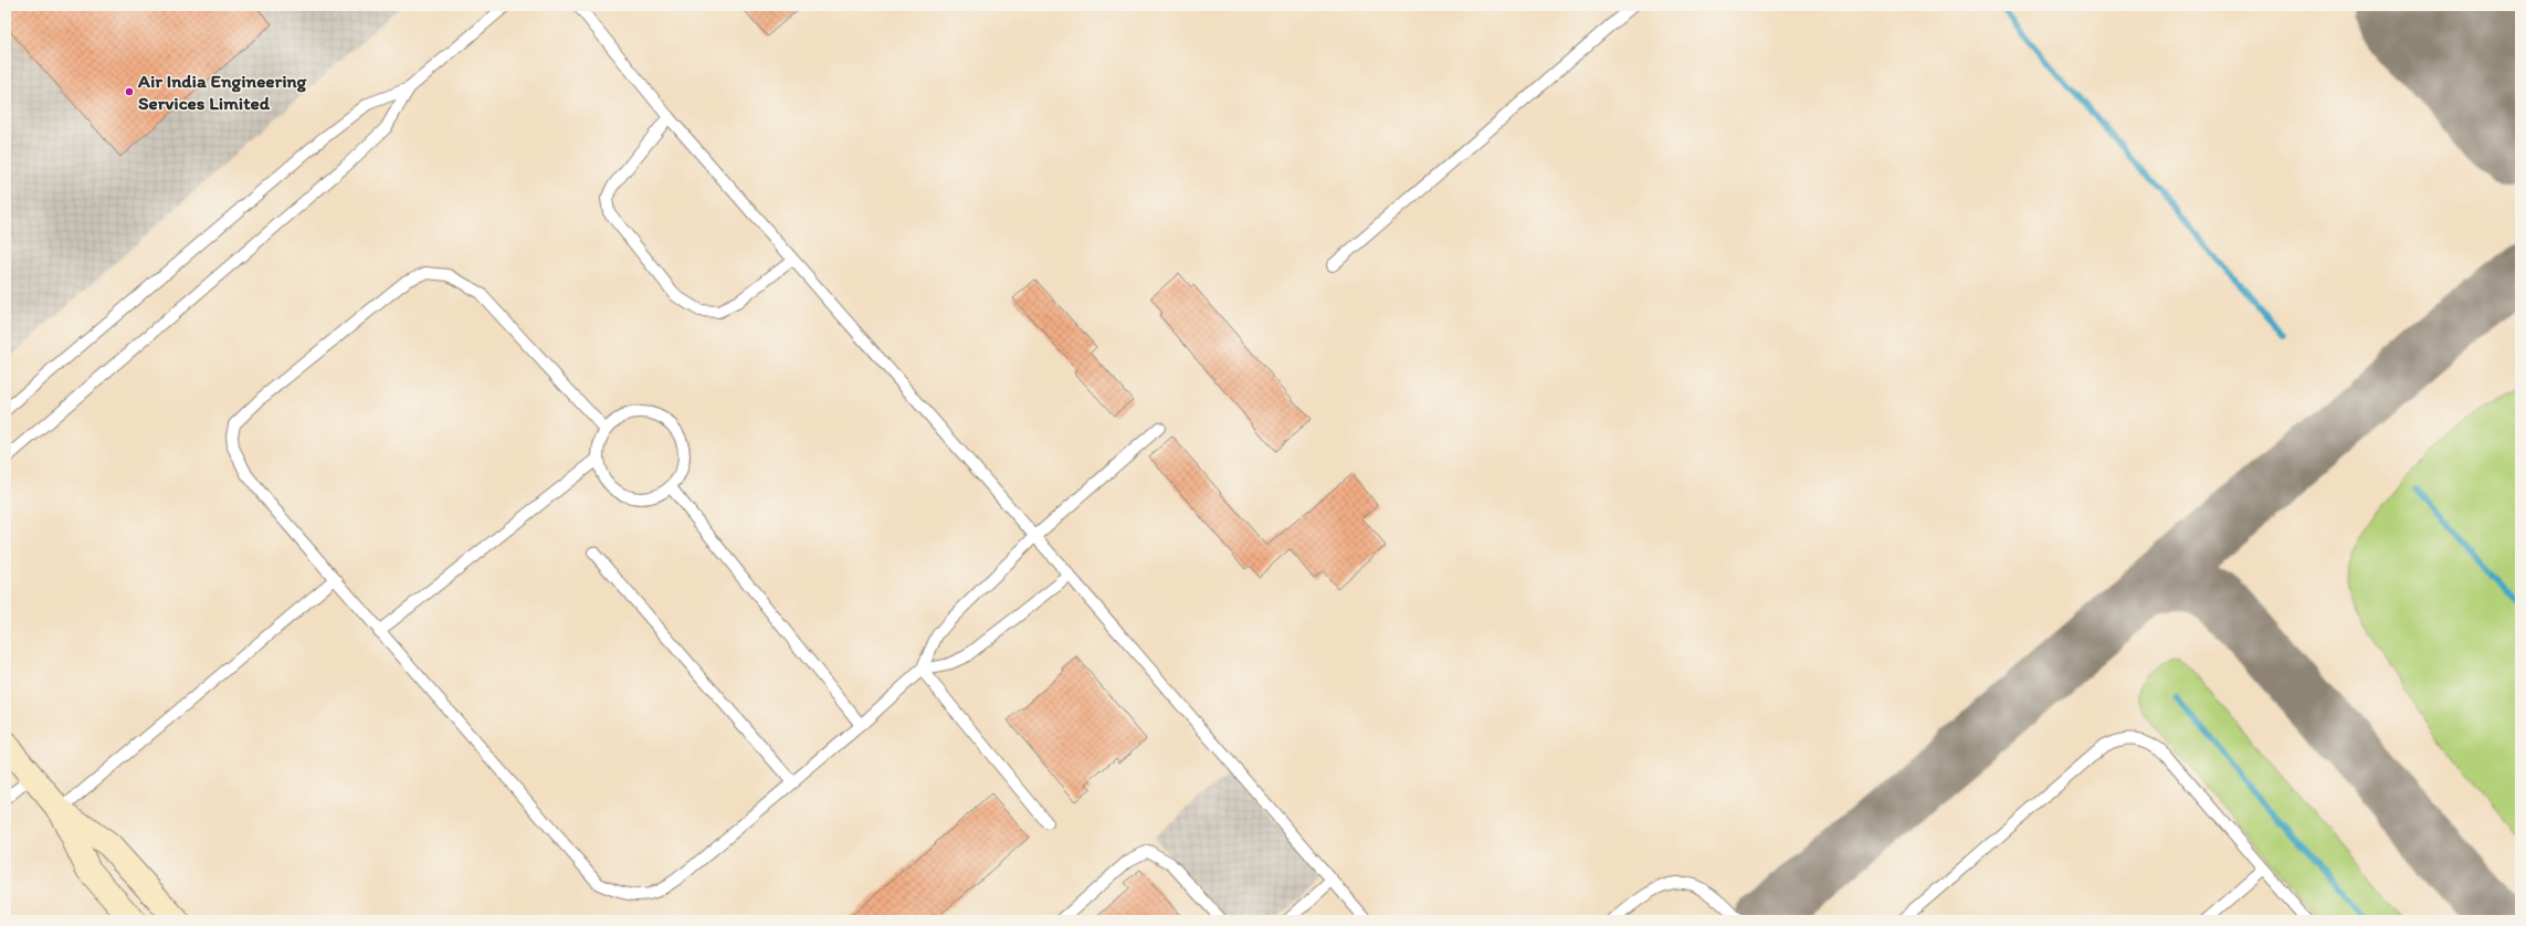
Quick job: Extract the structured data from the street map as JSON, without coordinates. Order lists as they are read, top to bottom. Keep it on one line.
{"places":["Air India Engineering Services Limited"]}
